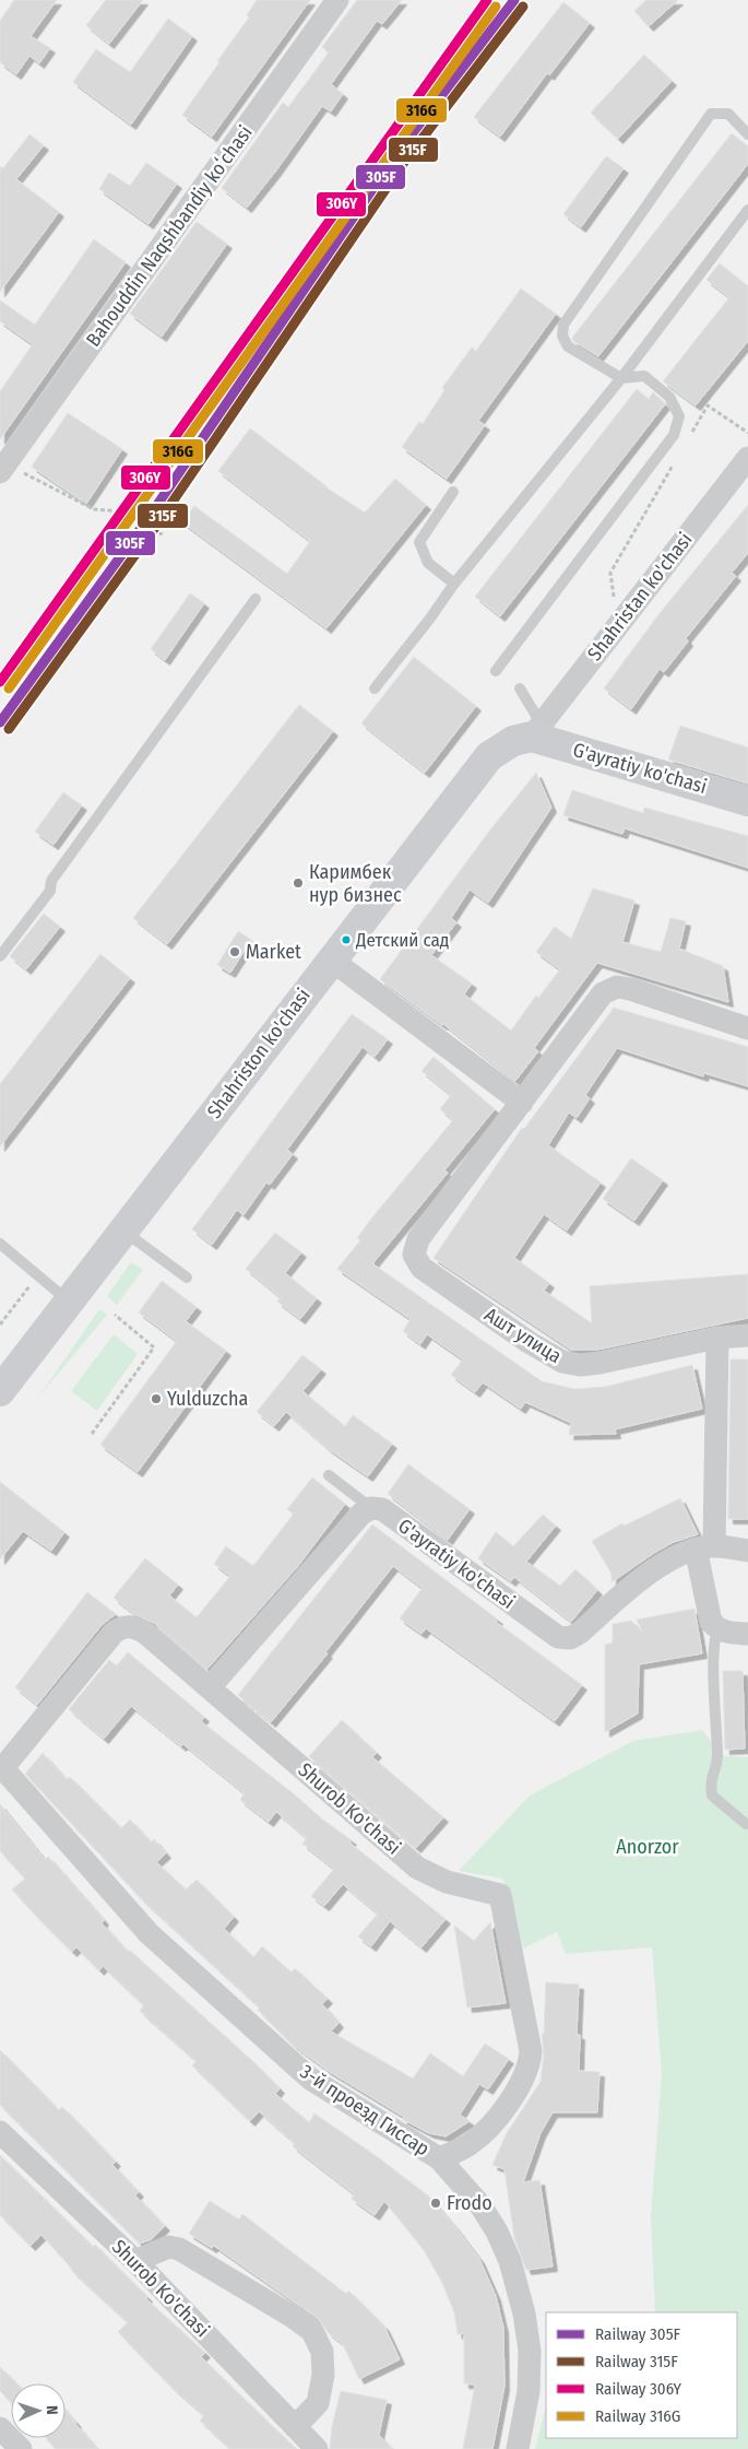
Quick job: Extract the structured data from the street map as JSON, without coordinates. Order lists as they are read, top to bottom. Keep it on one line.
{"streets":{"main road":["G'ayratiy ko'chasi","Shahriston ko'chasi"],"street":["Bahouddin Naqshbandiy koʻchasi","Shahristan ko'chasi","Ашт улица","Shurob Ko'chasi","3-й проезд Гиссар"]},"crossings":[["Shahristan ko'chasi","G'ayratiy ko'chasi"],["Shahristan ko'chasi","Shahriston ko'chasi"],["G'ayratiy ko'chasi","Shahriston ko'chasi"],["Shurob Ko'chasi","3-й проезд Гиссар"]],"parks":["Anorzor"],"places":["Каримбек нур бизнес","Детский сад","Market","Yulduzcha","Frodo"],"lines":["rail line 305F","rail line 306Y","rail line 315F","rail line 316G"],"legend":["Railway 305F","Railway 315F","Railway 306Y","Railway 316G"],"north":"right"}
